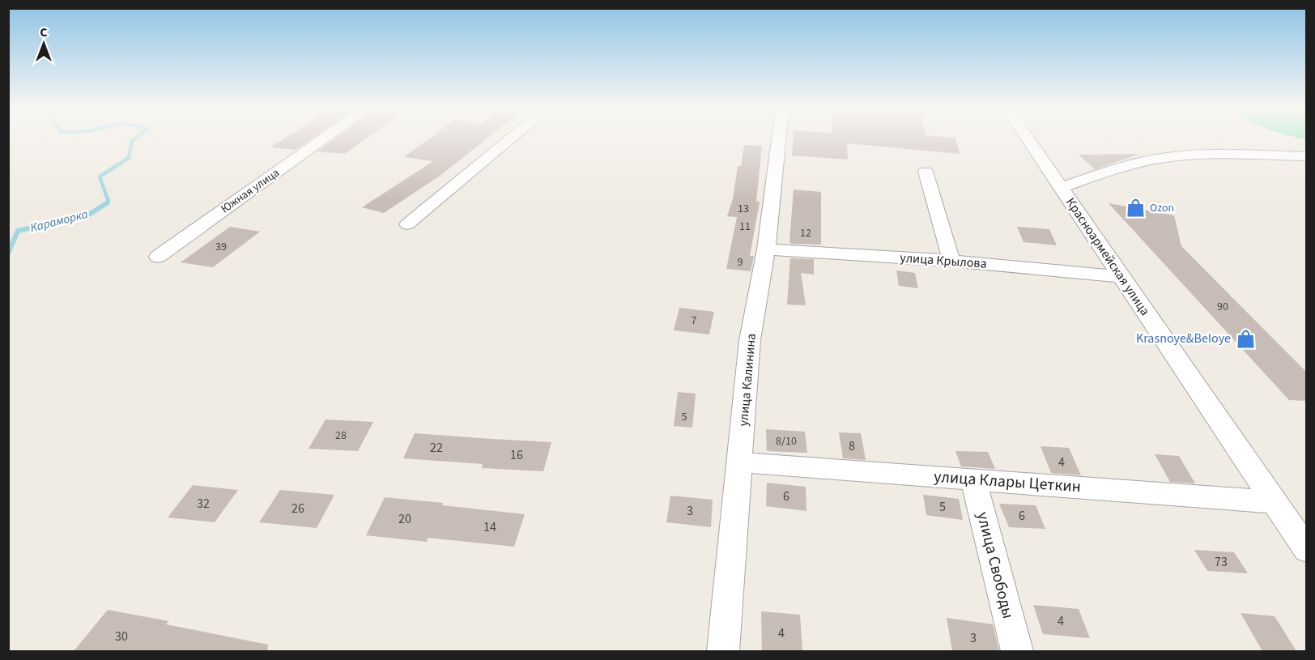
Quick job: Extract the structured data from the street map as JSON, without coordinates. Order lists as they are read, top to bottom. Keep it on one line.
{"streets":{"street":["Южная улица","Красноармейская улица","улица Крылова","улица Калинина","улица Клары Цеткин","улица Свободы"]},"crossings":[["Красноармейская улица","улица Крылова"],["Красноармейская улица","улица Клары Цеткин"],["улица Крылова","улица Калинина"],["улица Калинина","улица Клары Цеткин"],["улица Клары Цеткин","улица Свободы"]],"water":["Караморка"],"places":{"shop":["Ozon","Krasnoye&Beloye"]},"house_numbers":["13","11","12","39","9","90","7","5","28","8/10","8","22","16","4","6","32","5","26","3","6","20","14","73","4","4","30","3"],"north":"top"}
